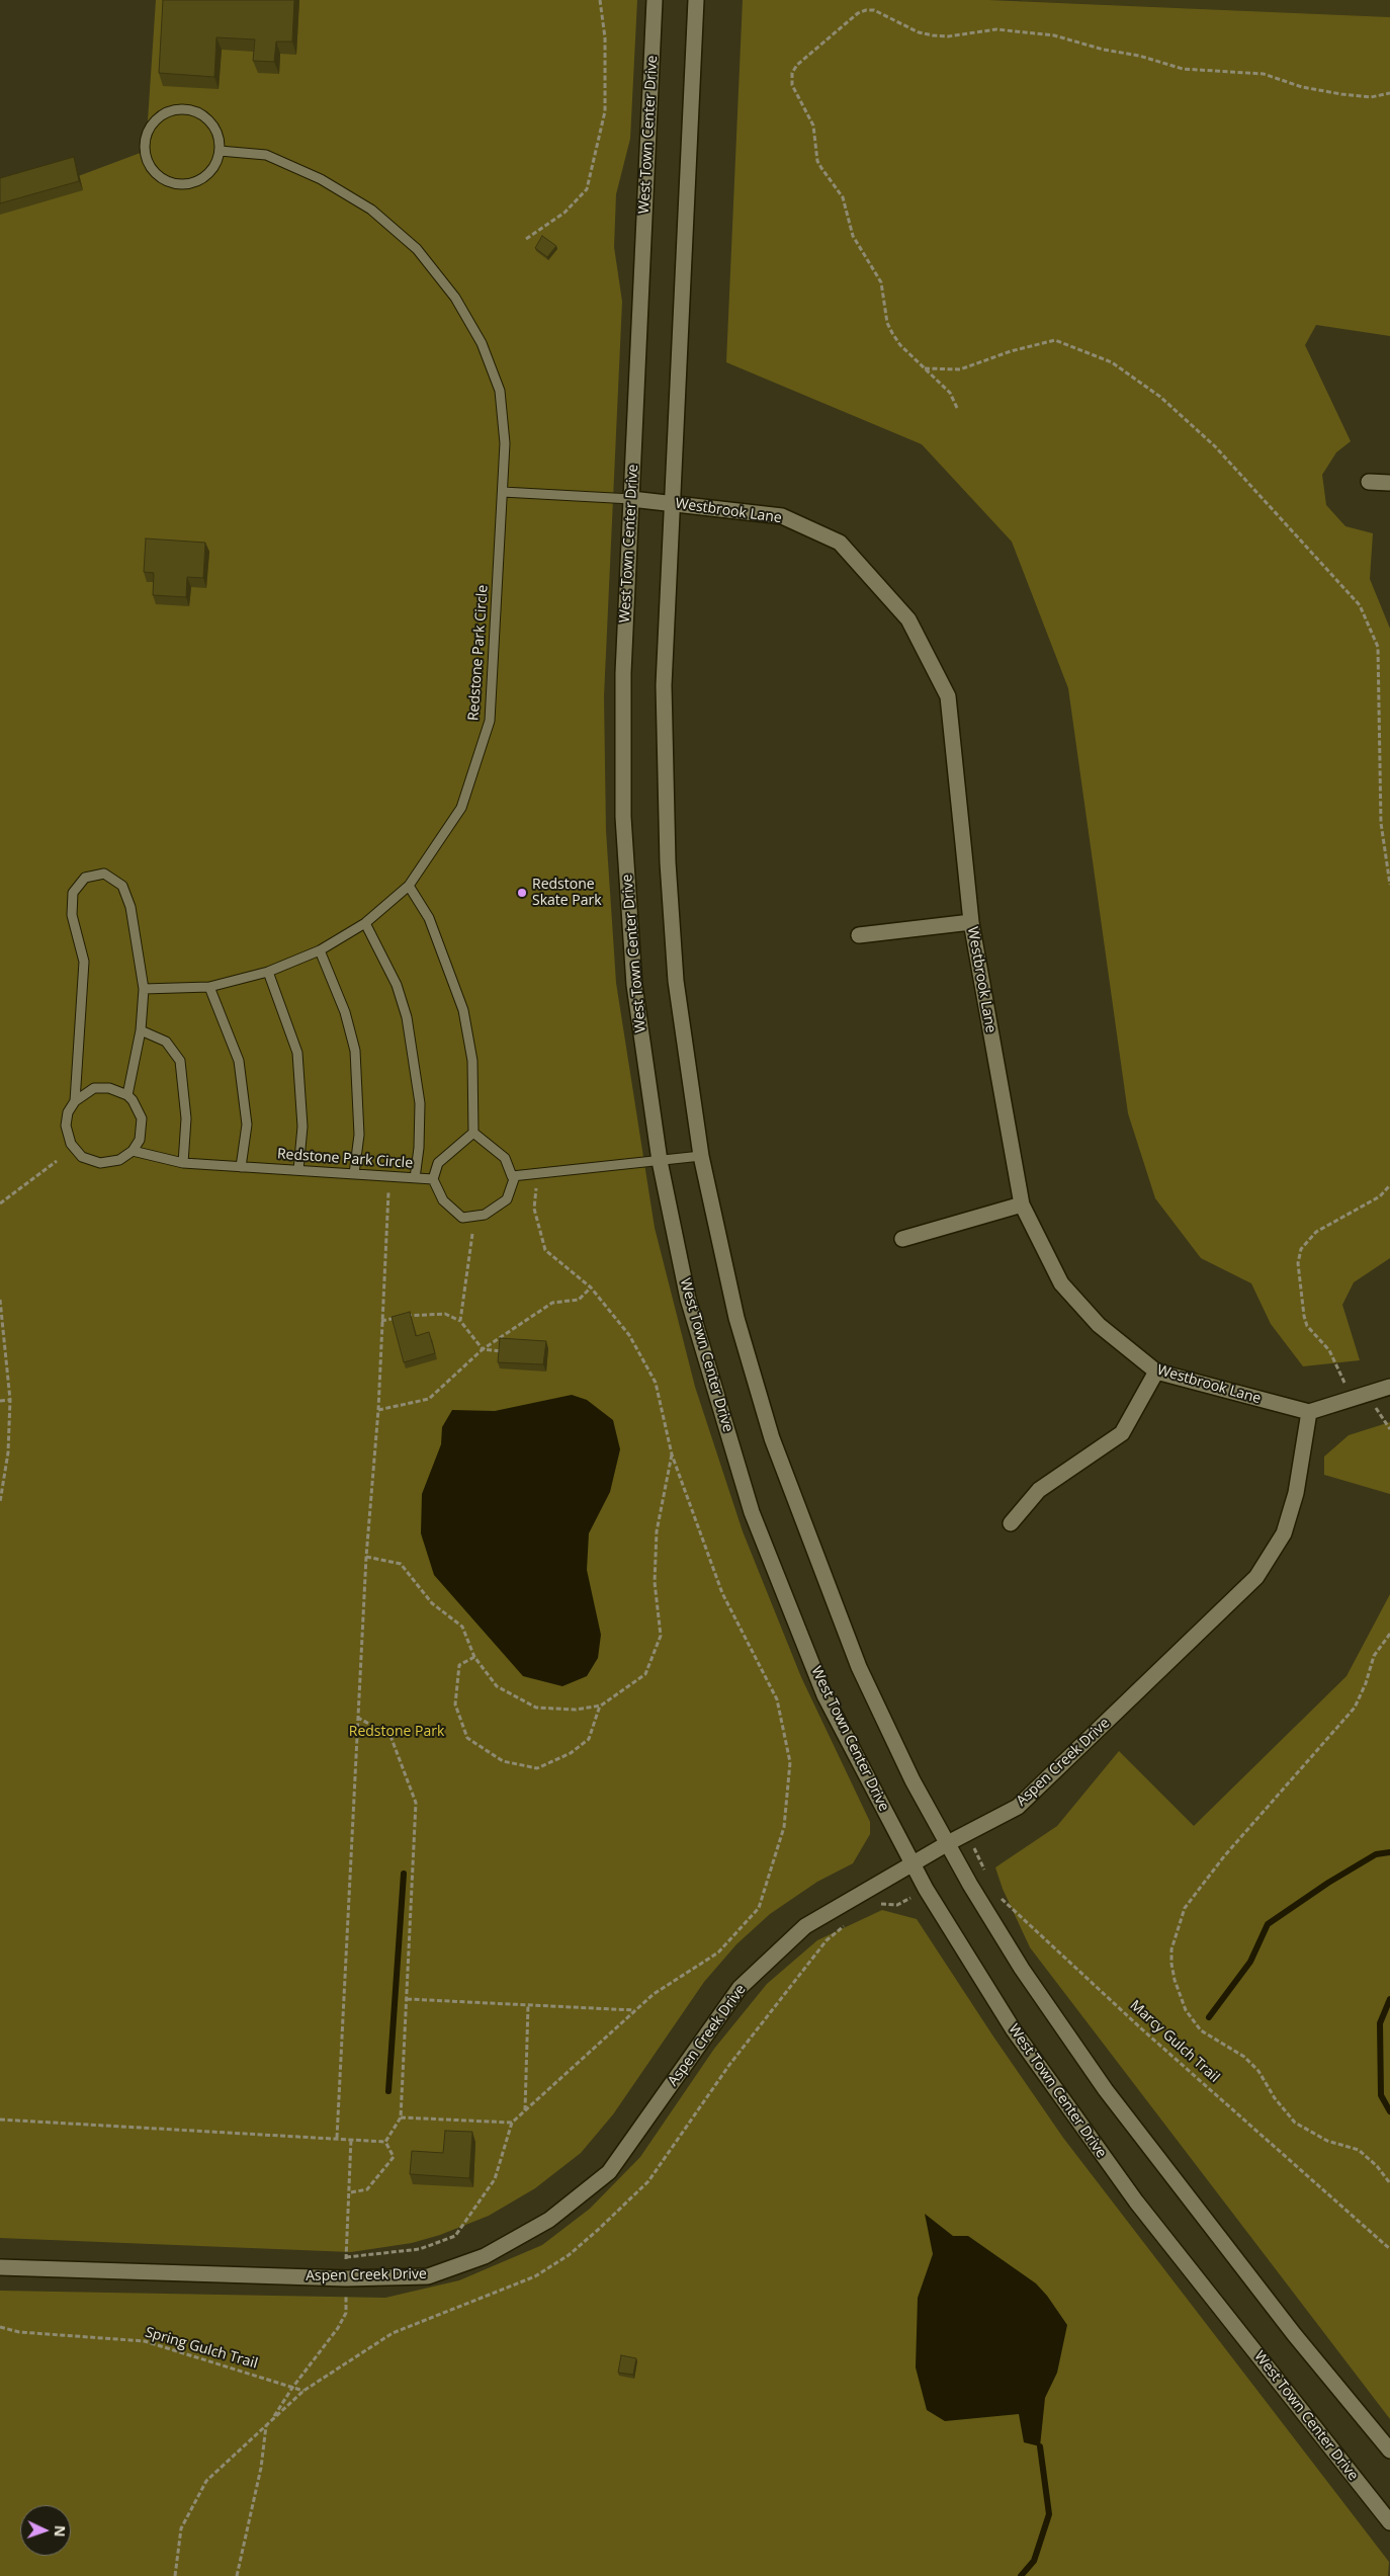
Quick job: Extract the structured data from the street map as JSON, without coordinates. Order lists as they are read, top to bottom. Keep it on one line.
{"streets":{"street":["West Town Center Drive","Westbrook Lane","Aspen Creek Drive"],"lane":["Redstone Park Circle"],"path":["Marcy Gulch Trail","Spring Gulch Trail"]},"crossings":[["West Town Center Drive","Westbrook Lane"],["West Town Center Drive","Aspen Creek Drive"],["Westbrook Lane","Aspen Creek Drive"]],"parks":["Redstone Park"],"places":["Redstone Skate Park"],"north":"right"}
